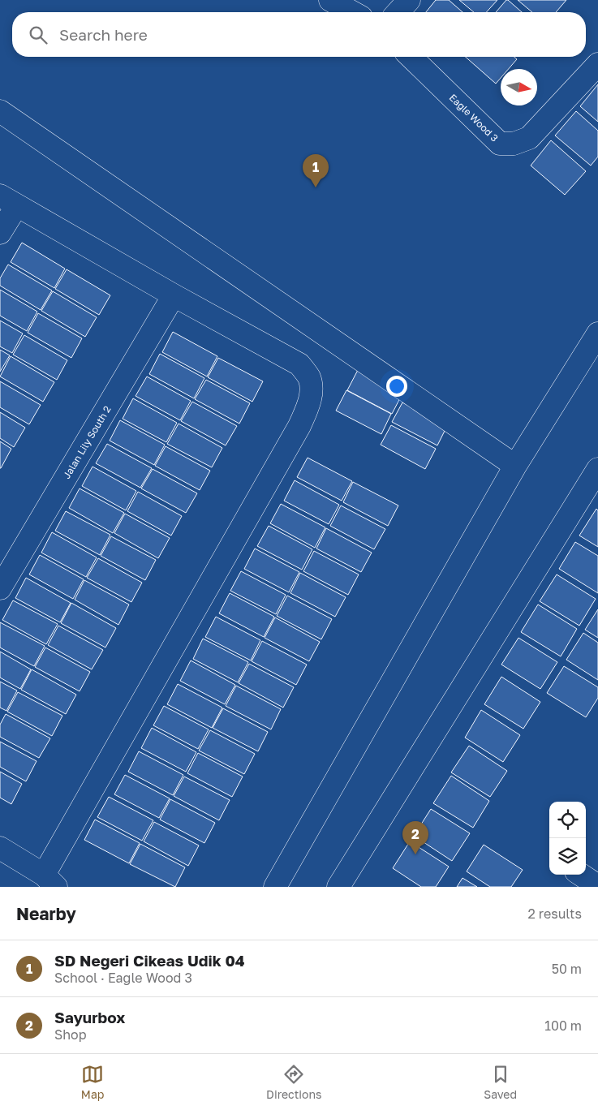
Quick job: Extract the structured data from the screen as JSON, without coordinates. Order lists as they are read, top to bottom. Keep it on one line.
{"streets":{"street":["Eagle Wood 3","Jalan Lily South 2"]},"north":"right","page":{"search":"Search here","pins":["1","2"],"heading":["Nearby","2 results"],"list":[{"mark":"1","name":"SD Negeri Cikeas Udik 04","note":"School · Eagle Wood 3","value":"50 m"},{"mark":"2","name":"Sayurbox","note":"Shop","value":"100 m"}],"nav":["Map","Directions","Saved"]}}
